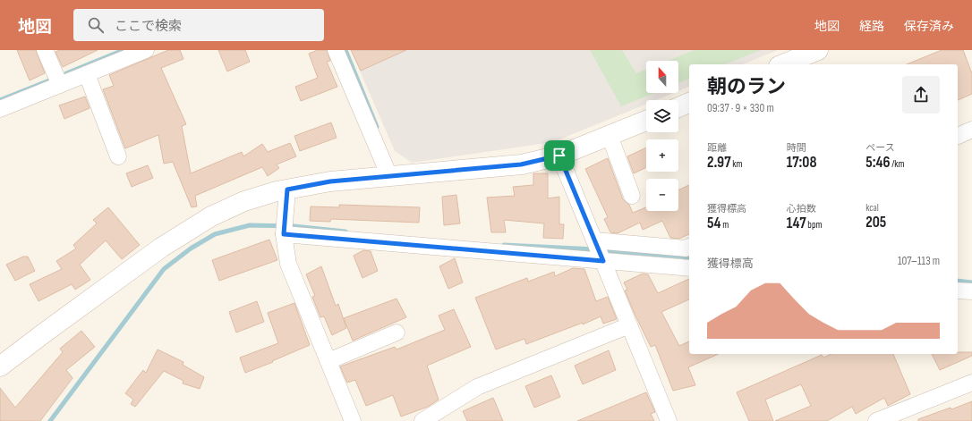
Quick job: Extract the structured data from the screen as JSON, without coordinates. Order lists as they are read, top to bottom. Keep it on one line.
{"north":"top","page":{"header":"地図","search":"ここで検索","nav":["地図","経路","保存済み"],"map_buttons":["+","−"],"heading":["朝のラン","09:37 · 9 × 330 m"],"stats":[["距離","2.97 km"],["時間","17:08"],["ペース","5:46 /km"],["獲得標高","54 m"],["心拍数","147 bpm"],["kcal","205"]],"chart":["獲得標高","107–113 m"]}}
